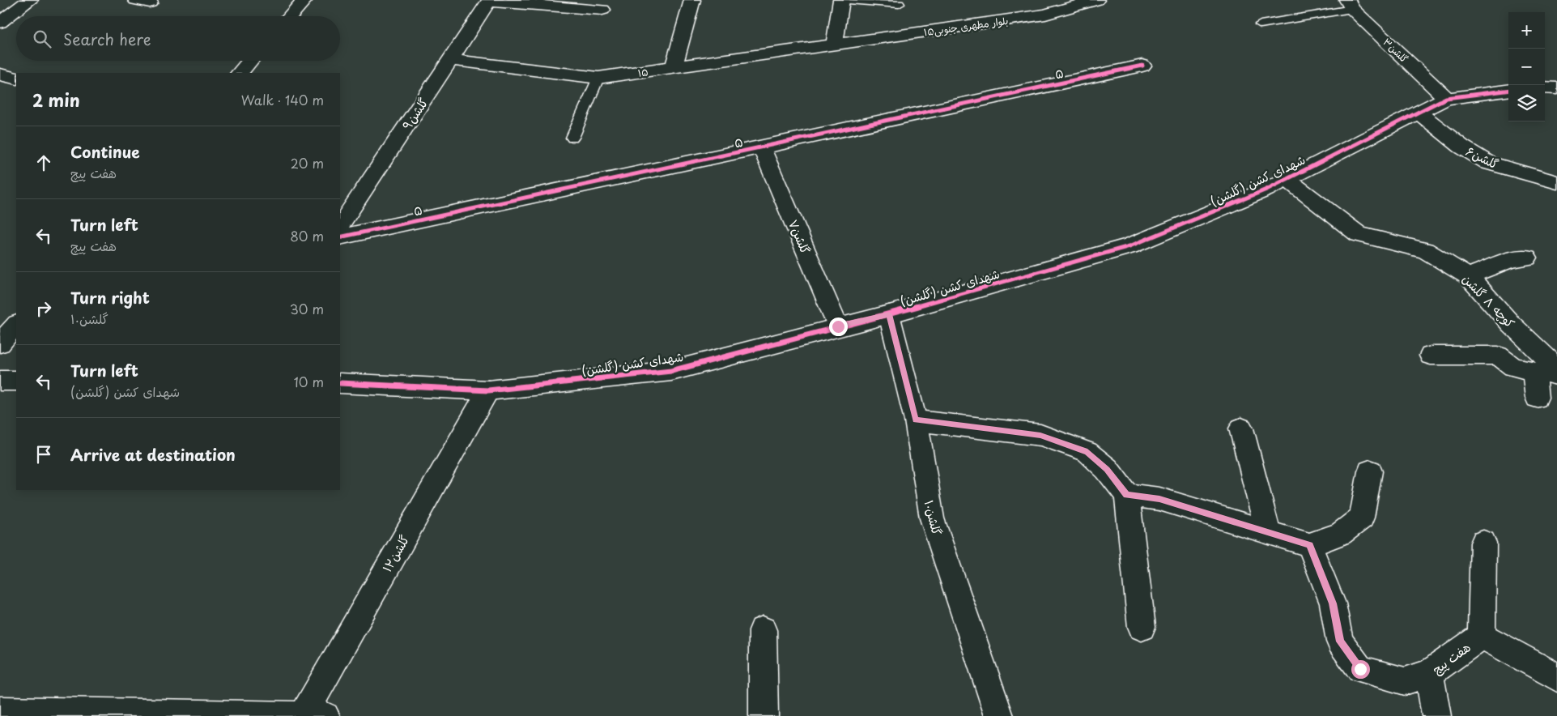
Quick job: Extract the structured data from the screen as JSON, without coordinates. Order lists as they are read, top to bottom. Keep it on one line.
{"streets":{"street":["بلوار مطهری جنوبی۱۵","گلشن۳","۱۵","۵","گلشن۹","گلشن۶","شهدای کشن (گلشن)","گلشن۷","کوچه ۸ گلشن","گلشن۱۰","گلشن۱۲","هفت پیچ"]},"crossings":[["بلوار مطهری جنوبی۱۵","۱۵"],["گلشن۳","شهدای کشن (گلشن)"],["۱۵","گلشن۹"],["۵","گلشن۷"],["گلشن۶","شهدای کشن (گلشن)"],["شهدای کشن (گلشن)","گلشن۷"],["شهدای کشن (گلشن)","کوچه ۸ گلشن"],["شهدای کشن (گلشن)","گلشن۱۰"],["شهدای کشن (گلشن)","گلشن۱۲"]],"page":{"map_buttons":["+","−"],"search":"Search here","heading":["2 min","Walk · 140 m"],"list":[["Continue","هفت پیچ","20 m"],["Turn left","هفت پیچ","80 m"],["Turn right","گلشن۱۰","30 m"],["Turn left","شهدای کشن (گلشن)","10 m"],"Arrive at destination"]}}
